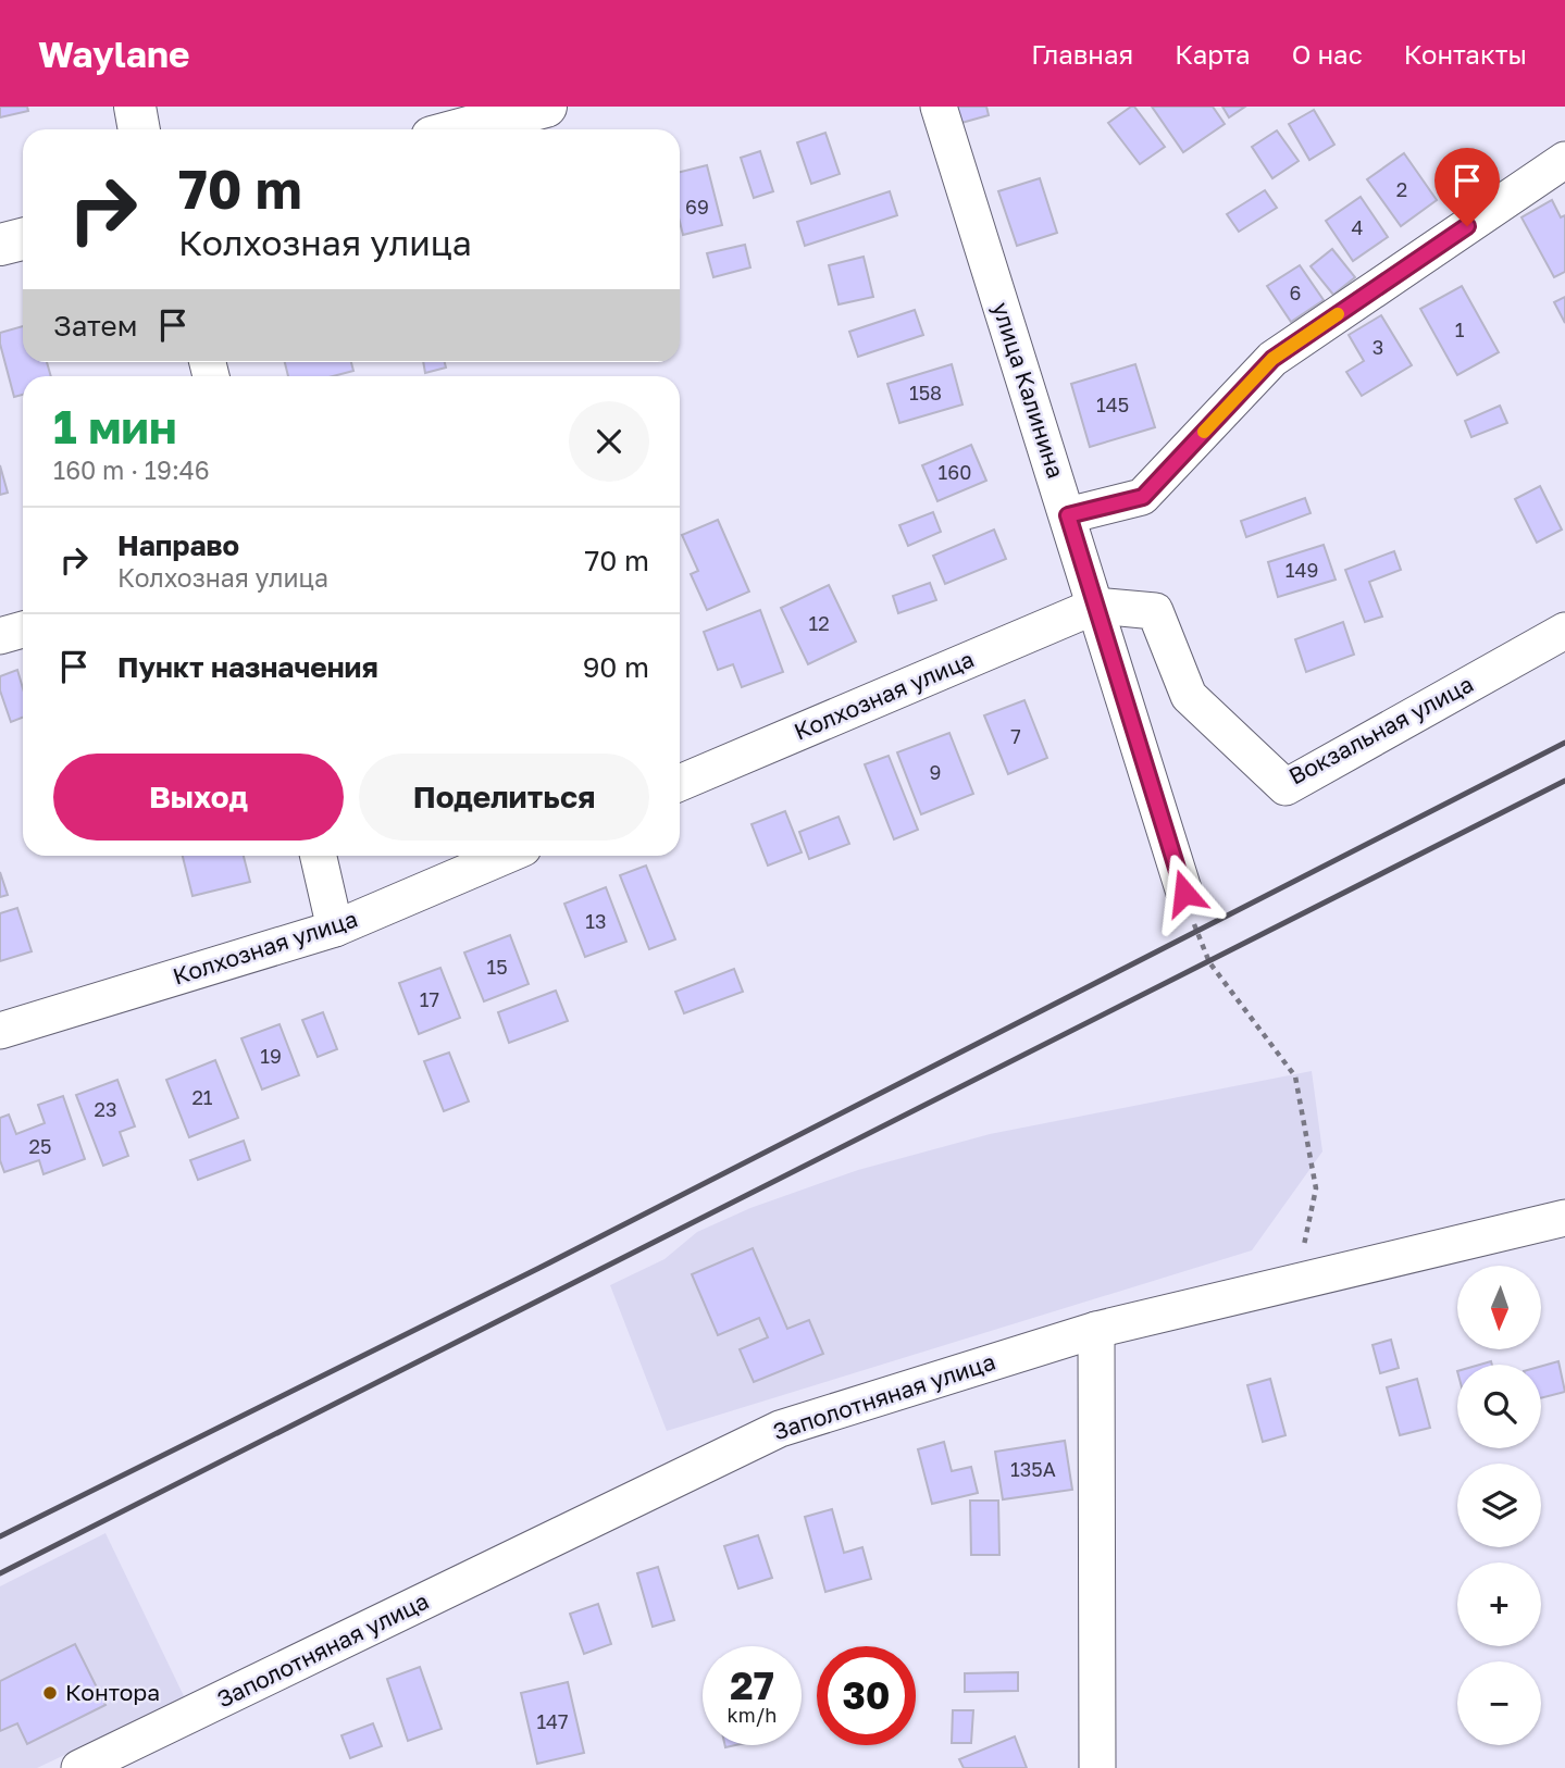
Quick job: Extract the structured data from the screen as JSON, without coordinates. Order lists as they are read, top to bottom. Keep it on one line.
{"streets":{"street":["улица Калинина","Колхозная улица","Вокзальная улица","Заполотняная улица"]},"crossings":[["улица Калинина","Колхозная улица"],["улица Калинина","Вокзальная улица"],["Колхозная улица","Вокзальная улица"]],"places":["Контора"],"house_numbers":["2","69","4","6","1","3","158","145","160","149","12","7","9","13","15","17","19","21","23","25","135А","147"],"north":"bottom","page":{"header":"Waylane","nav":["Главная","Карта","О нас","Контакты"],"turn":["70 m","Колхозная улица"],"then":"Затем","heading":["1 мин","160 m · 19:46"],"list":[{"name":"Направо","note":"Колхозная улица","value":"70 m"},{"name":"Пункт назначения","value":"90 m"}],"buttons":["Выход","Поделиться"],"map_buttons":["+","−"],"speed":"27 km/h","limit":"30"}}
